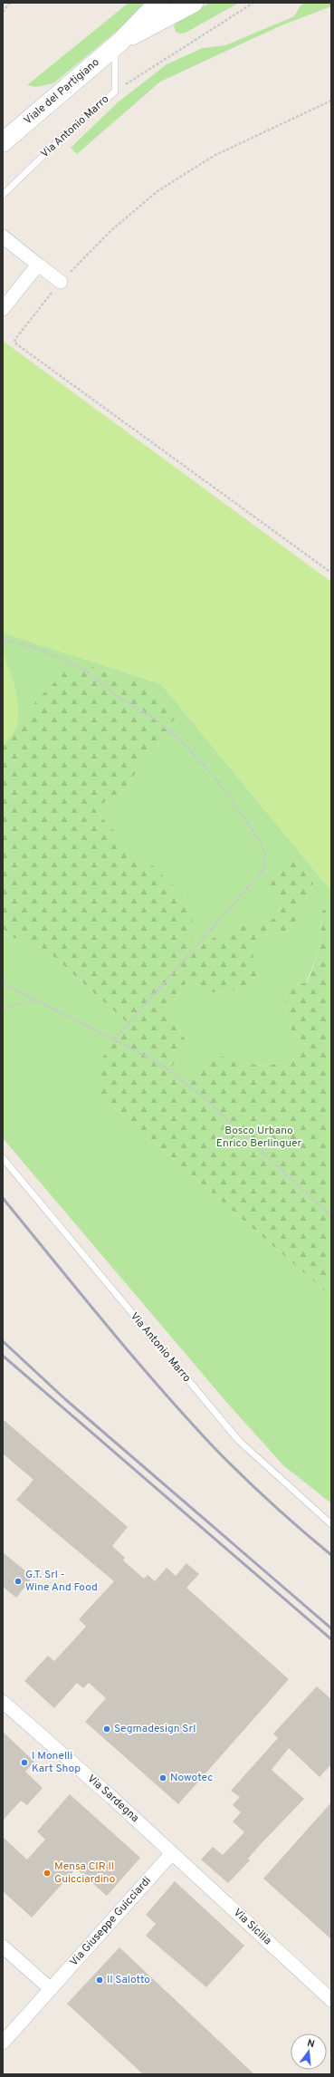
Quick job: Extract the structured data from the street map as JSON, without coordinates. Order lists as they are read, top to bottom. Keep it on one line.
{"streets":{"main road":["Viale del Partigiano"],"street":["Via Sardegna","Via Giuseppe Guicciardi","Via Sicilia"],"lane":["Via Antonio Marro"]},"crossings":[["Viale del Partigiano","Via Antonio Marro"],["Via Sardegna","Via Giuseppe Guicciardi"],["Via Sardegna","Via Sicilia"],["Via Giuseppe Guicciardi","Via Sicilia"]],"parks":["Bosco Urbano Enrico Berlinguer"],"places":["G.T. Srl - Wine And Food","Segmadesign Srl","I Monelli Kart Shop","Nowotec","Mensa CIR Il Guicciardino","Il Salotto"],"north":"top"}
